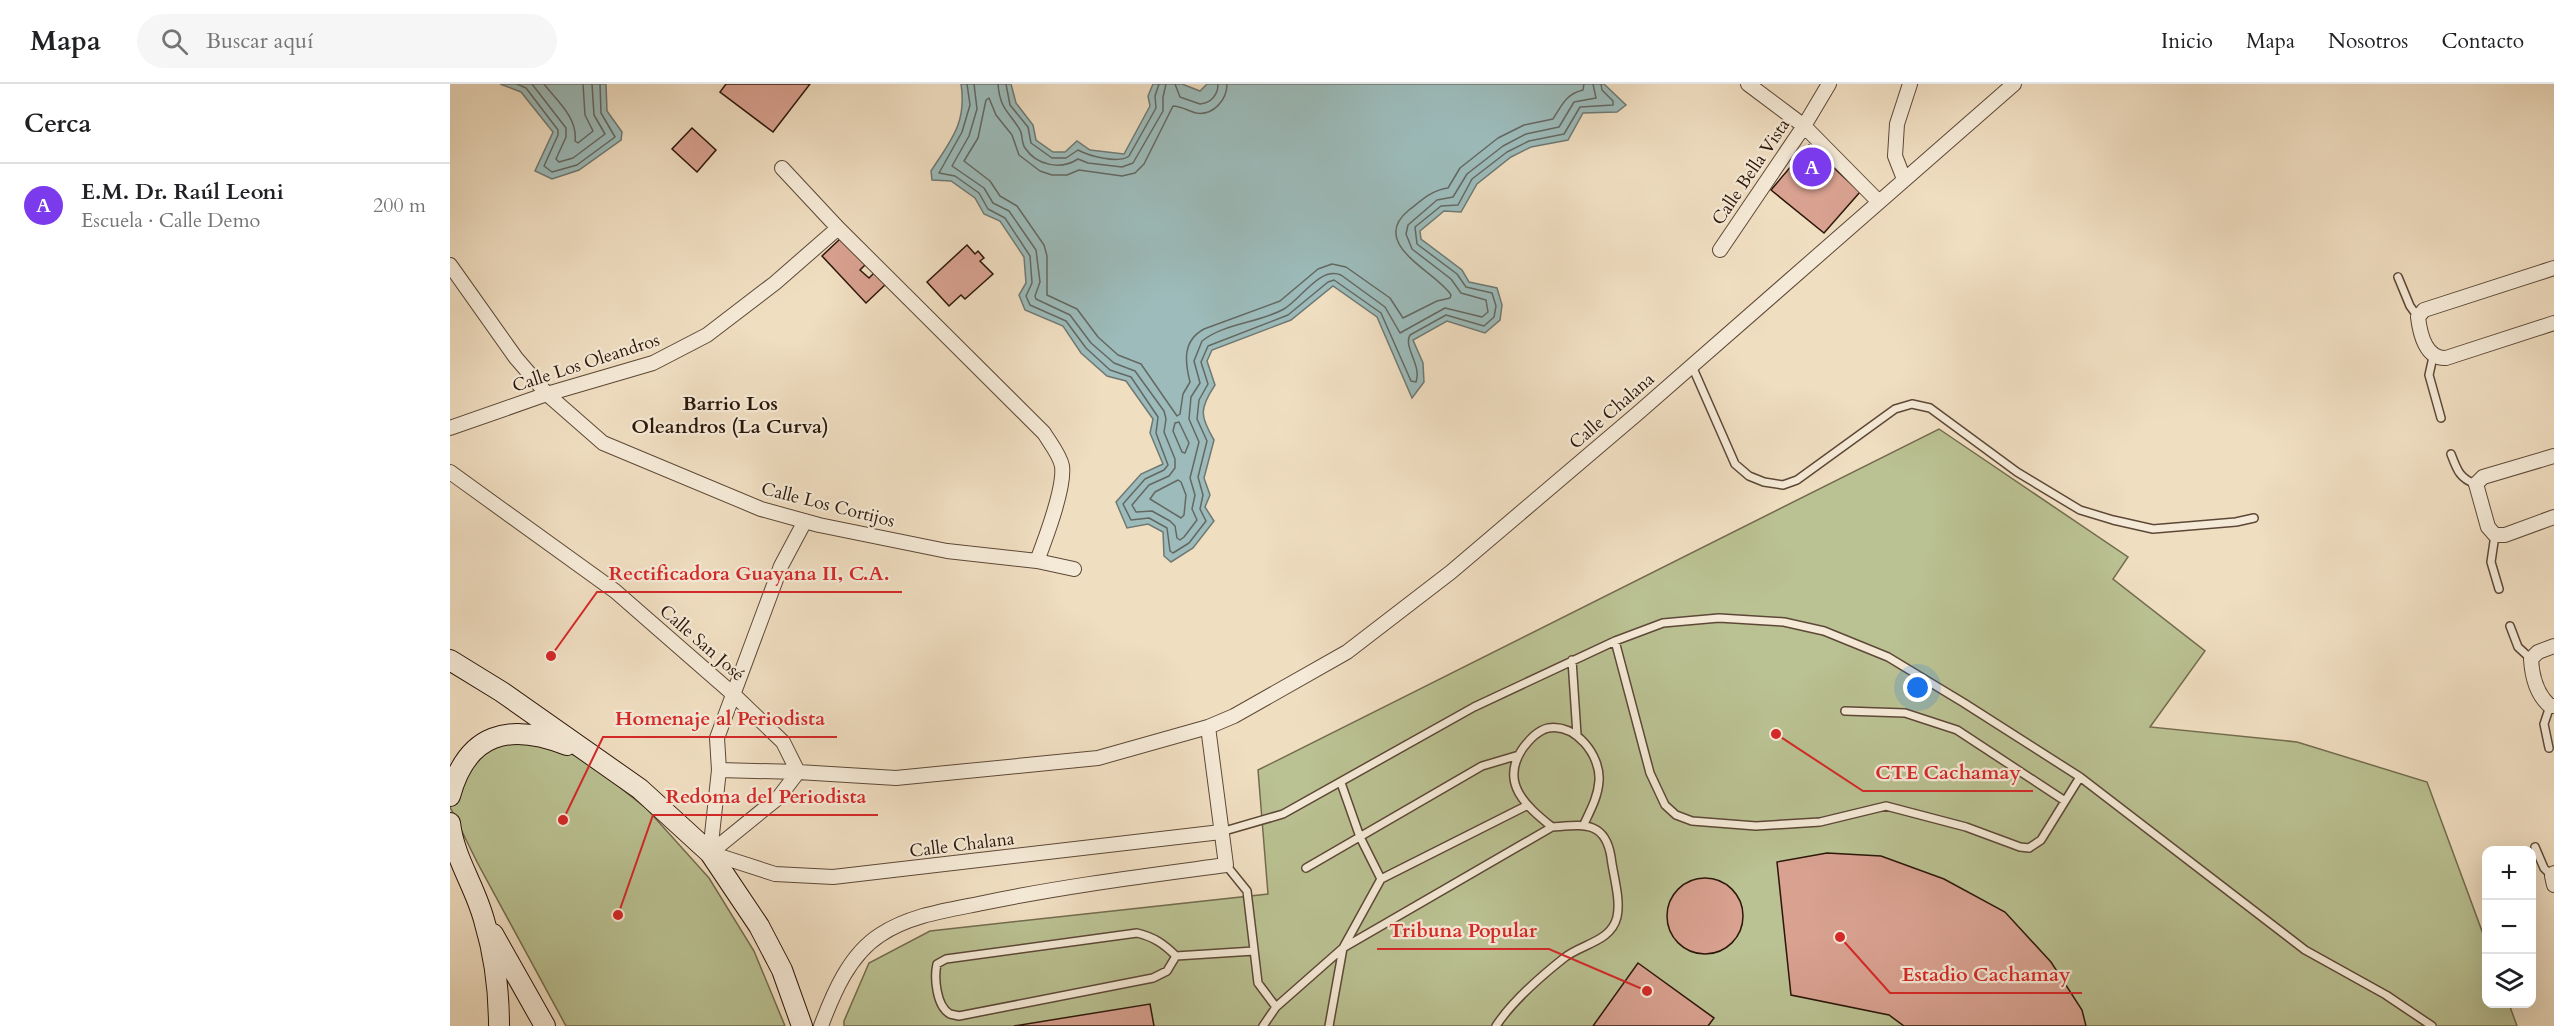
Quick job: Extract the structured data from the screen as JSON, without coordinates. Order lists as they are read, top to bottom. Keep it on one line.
{"streets":{"street":["Calle Bella Vista","Calle Los Oleandros","Calle Chalana","Calle Los Cortijos","Calle San José"]},"crossings":[["Calle Los Oleandros","Calle Los Cortijos"],["Calle Chalana","Calle San José"]],"districts":["Barrio Los Oleandros (La Curva)"],"places":["Rectificadora Guayana II, C.A.","CTE Cachamay","Homenaje al Periodista","Redoma del Periodista","Estadio Cachamay","Tribuna Popular"],"page":{"header":"Mapa","search":"Buscar aquí","nav":["Inicio","Mapa","Nosotros","Contacto"],"heading":"Cerca","pins":"A","list":[{"mark":"A","name":"E.M. Dr. Raúl Leoni","note":"Escuela · Calle Demo","value":"200 m"}],"map_buttons":["+","−"]}}
